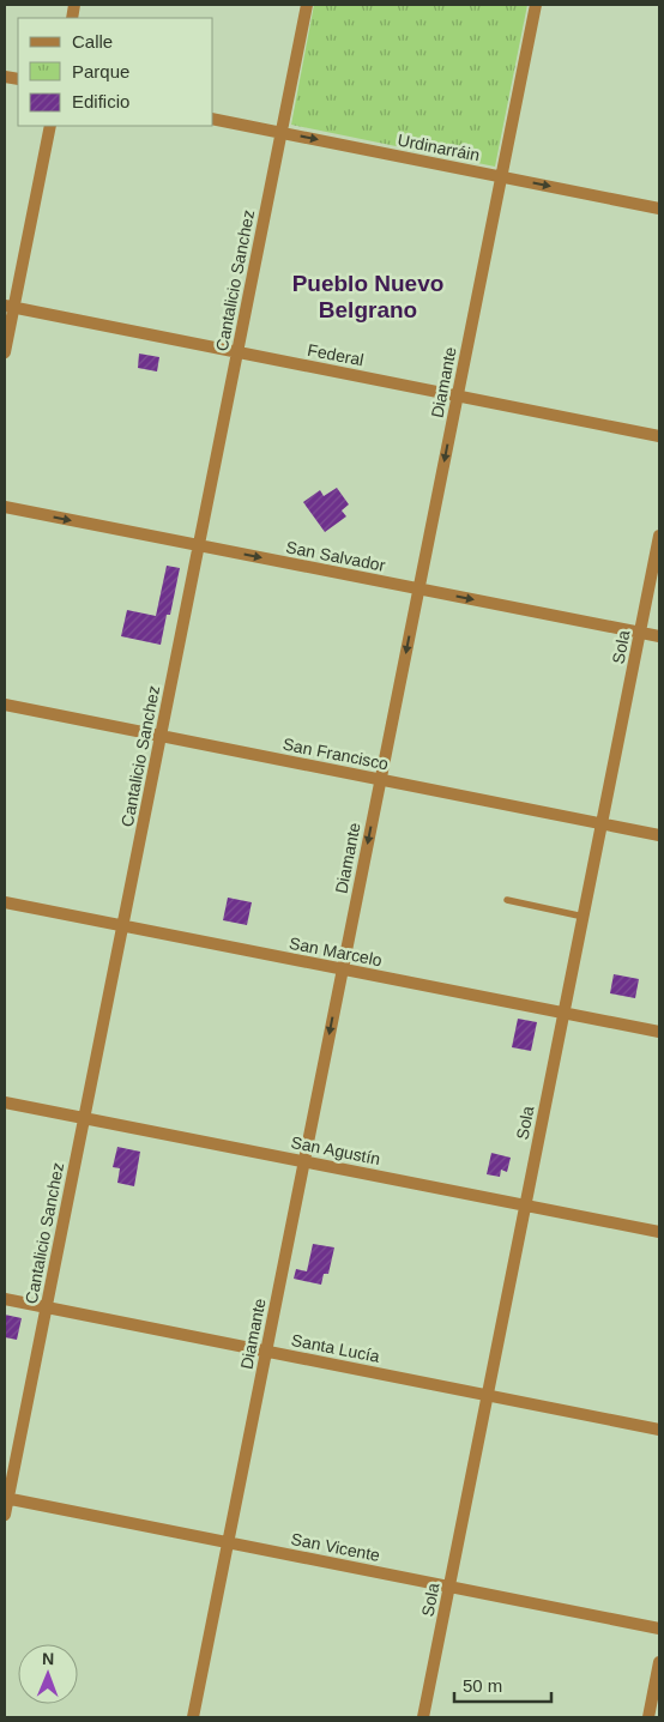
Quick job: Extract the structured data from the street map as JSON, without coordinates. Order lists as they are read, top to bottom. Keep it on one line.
{"streets":{"street":["Urdinarráin","Cantalicio Sanchez","Federal","Diamante","San Salvador","Sola","San Francisco","San Marcelo","San Agustín","Santa Lucía","San Vicente"]},"crossings":[["Urdinarráin","Cantalicio Sanchez"],["Urdinarráin","Diamante"],["Cantalicio Sanchez","Federal"],["Cantalicio Sanchez","San Salvador"],["Cantalicio Sanchez","San Francisco"],["Cantalicio Sanchez","San Marcelo"],["Cantalicio Sanchez","San Agustín"],["Cantalicio Sanchez","Santa Lucía"],["Cantalicio Sanchez","San Vicente"],["Federal","Diamante"],["Diamante","San Salvador"],["Diamante","San Francisco"],["Diamante","San Marcelo"],["Diamante","San Agustín"],["Diamante","Santa Lucía"],["Diamante","San Vicente"],["San Salvador","Sola"],["Sola","San Francisco"],["Sola","San Marcelo"],["Sola","San Agustín"],["Sola","Santa Lucía"],["Sola","San Vicente"]],"one_way":["Urdinarráin","Diamante","San Salvador"],"districts":["Pueblo Nuevo Belgrano"],"legend":["Calle","Parque","Edificio"],"scale_bar":"50 m","north":"top"}
